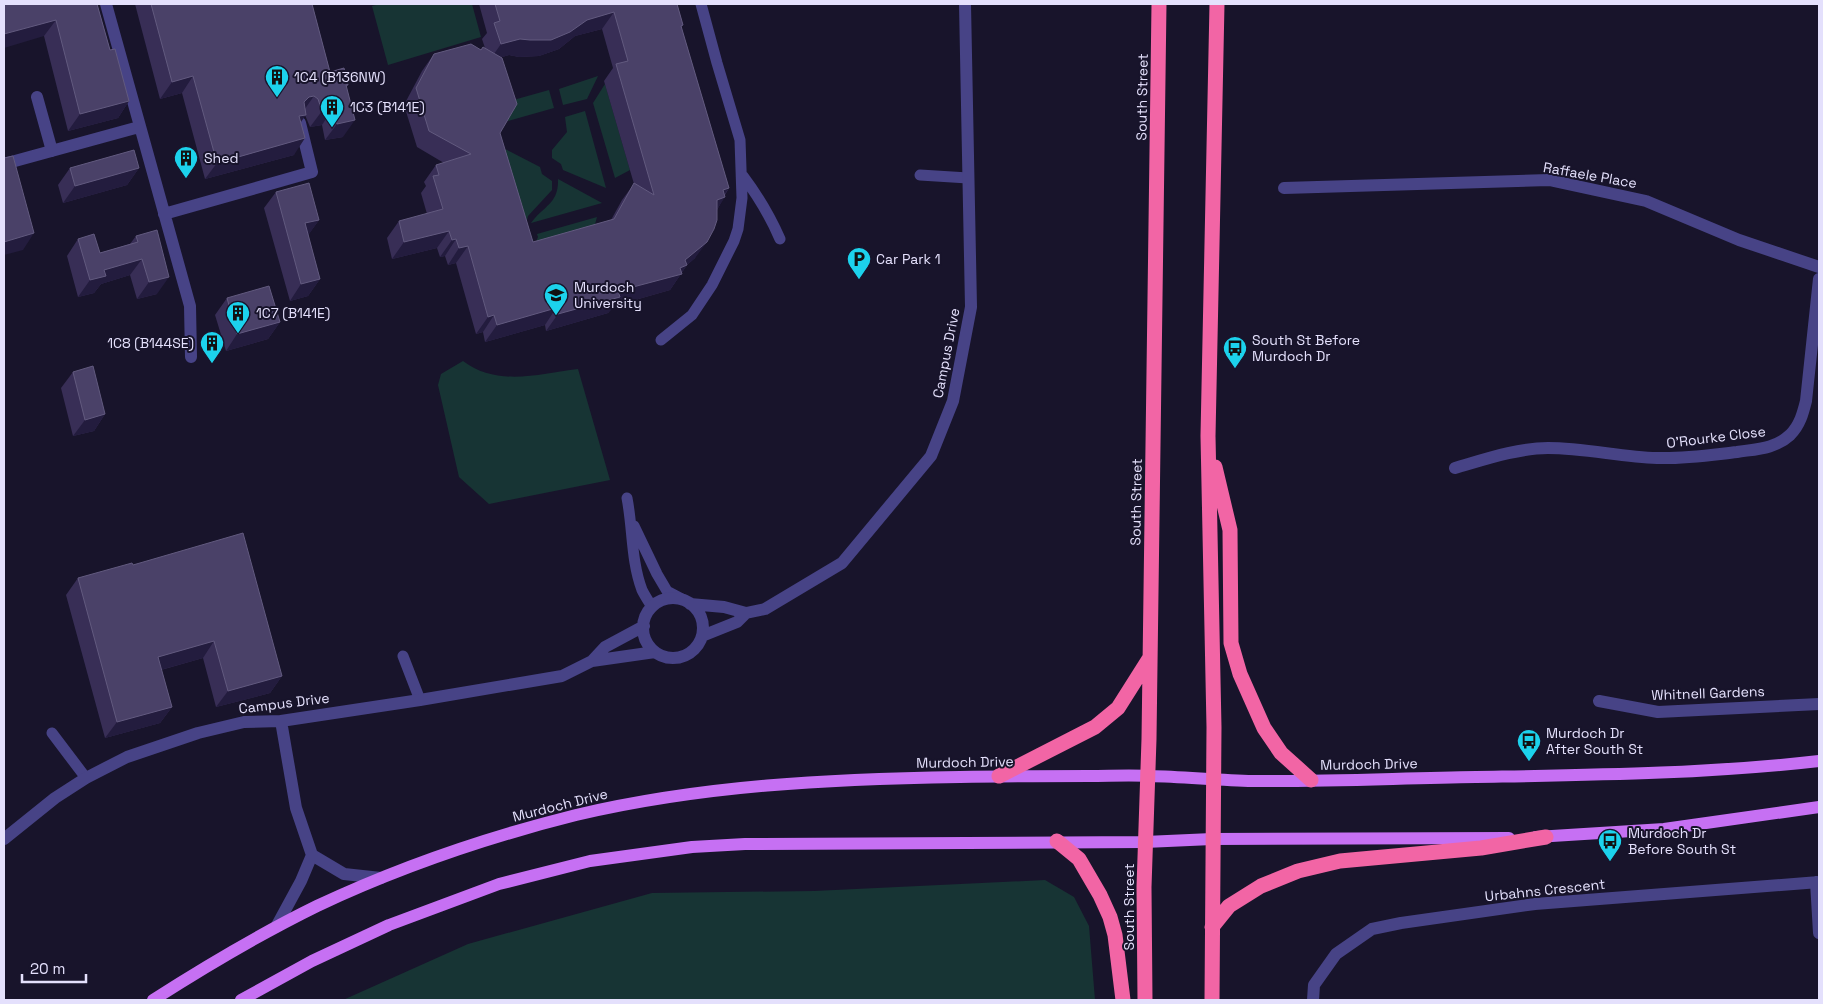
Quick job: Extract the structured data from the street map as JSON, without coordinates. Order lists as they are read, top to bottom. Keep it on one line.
{"streets":{"highway":["South Street"],"main road":["Murdoch Drive"],"street":["Raffaele Place","Campus Drive","O’Rourke Close","Whitnell Gardens","Urbahns Crescent"]},"crossings":[["South Street","Murdoch Drive"]],"places":{"building":["1C4 (B136NW)","1C3 (B141E)","Shed","1C7 (B141E)","1C8 (B144SE)"],"parking":["Car Park 1"],"school or university":["Murdoch University"],"bus stop":["South St Before Murdoch Dr","Murdoch Dr After South St","Murdoch Dr Before South St"]},"scale_bar":"20 m"}
